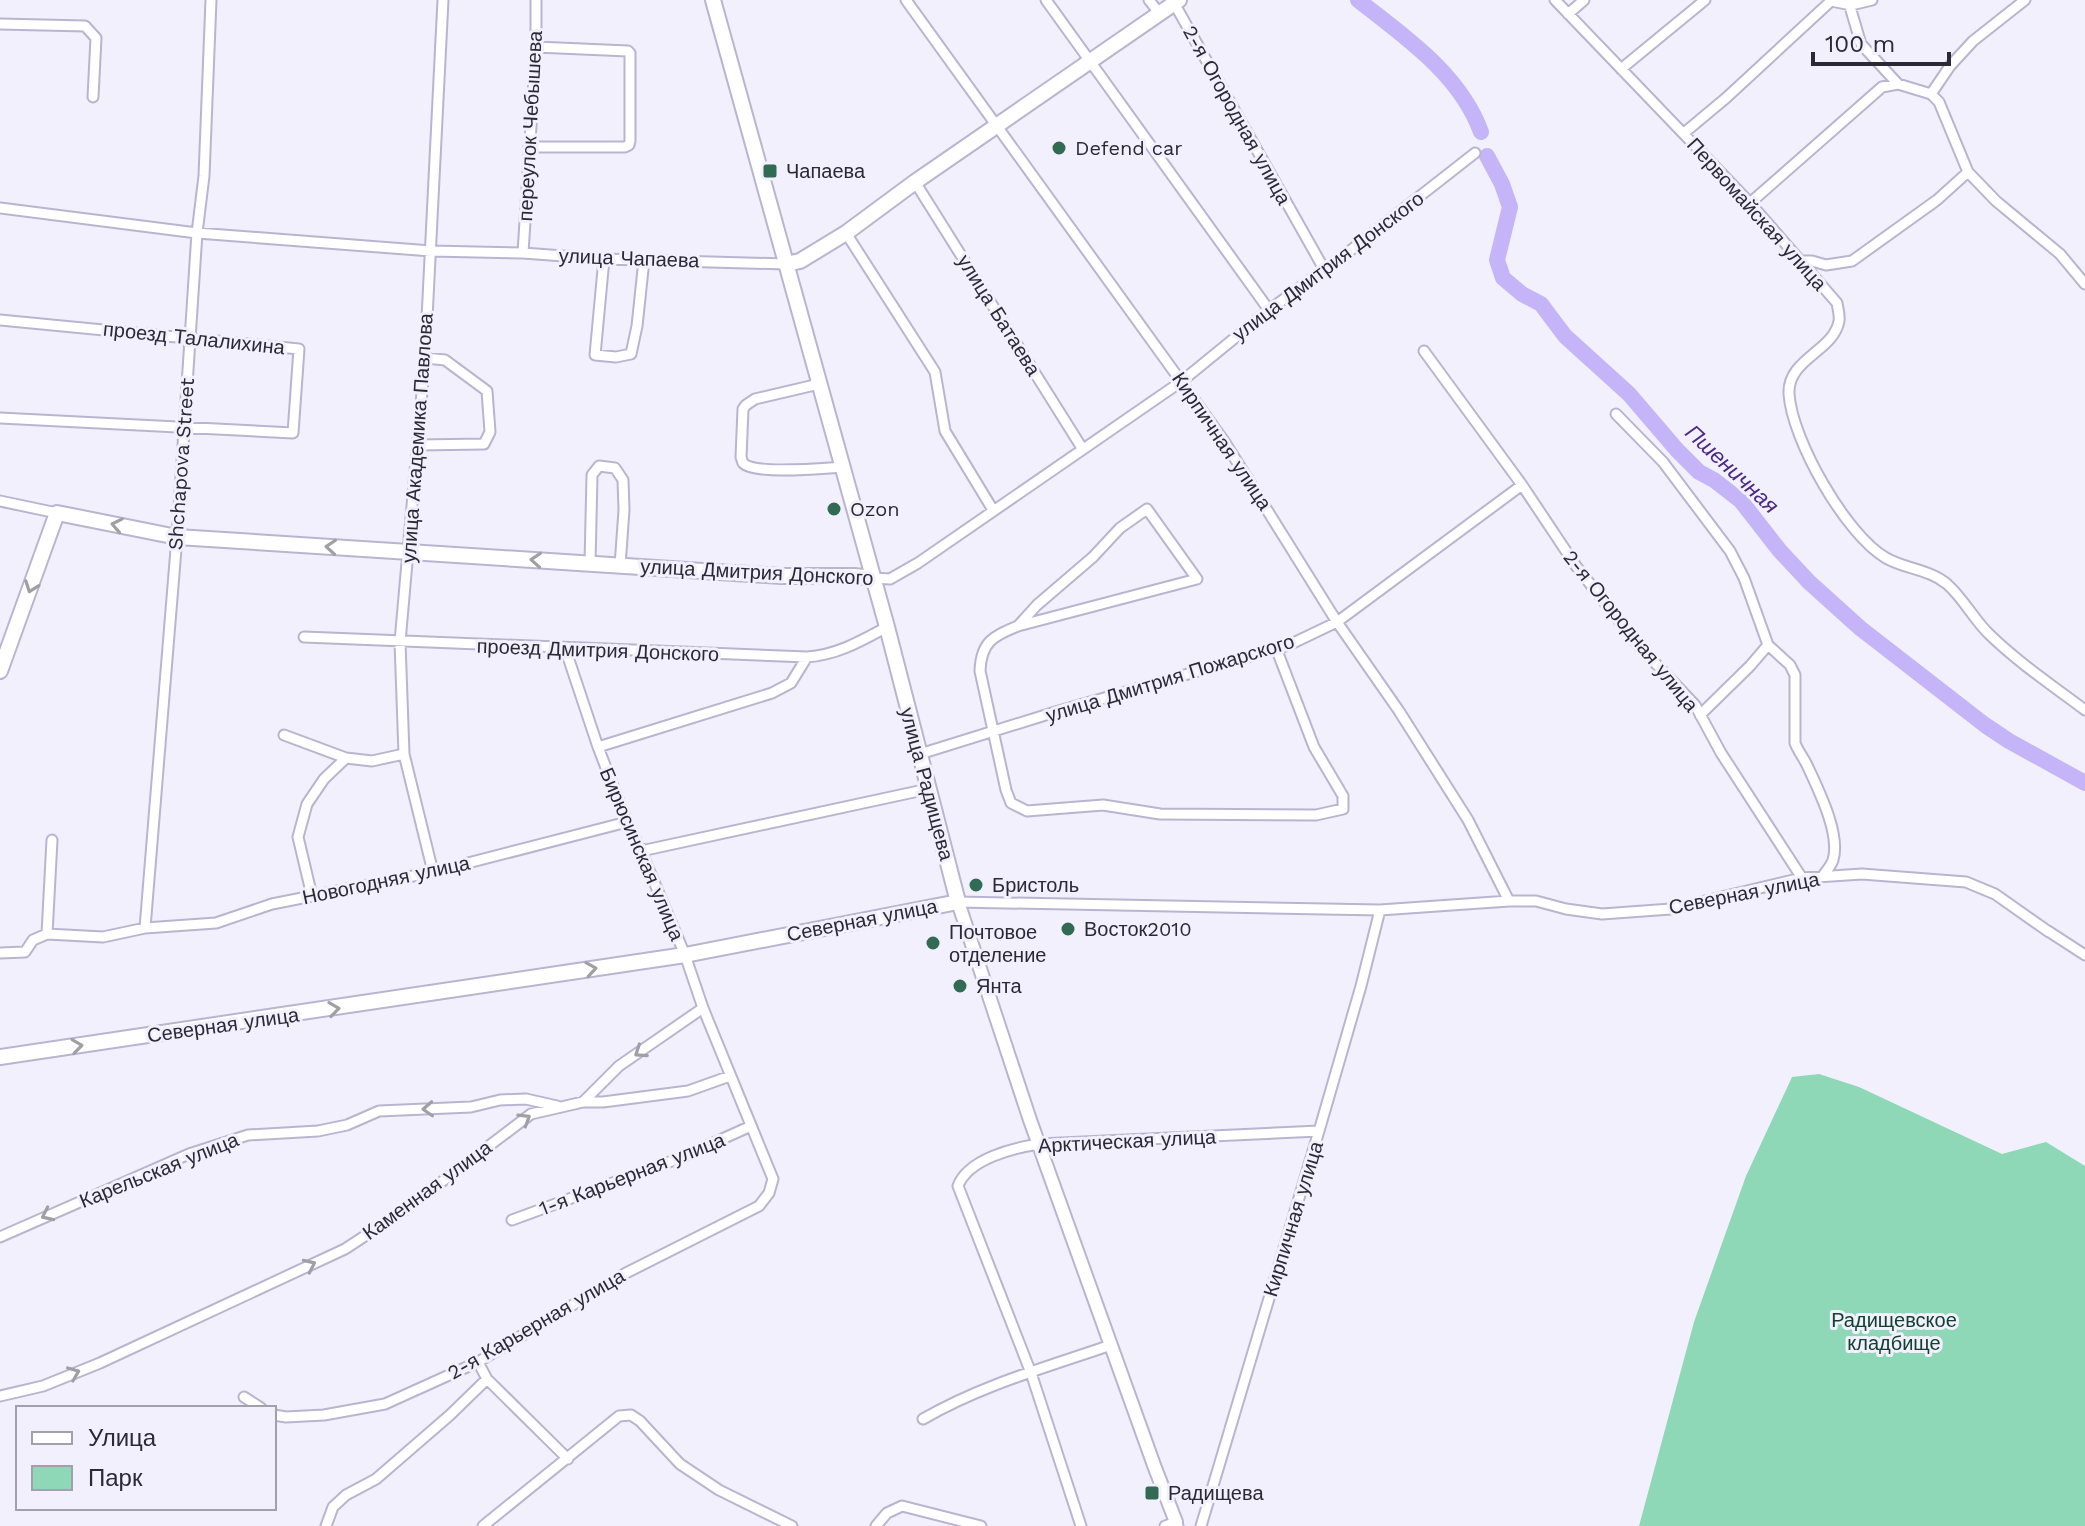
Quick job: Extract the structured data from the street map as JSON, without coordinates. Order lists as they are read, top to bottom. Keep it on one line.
{"streets":{"main road":["улица Чапаева","улица Дмитрия Донского","улица Радищева","Северная улица"],"street":["2-я Огородная улица","переулок Чебышева","Первомайская улица","улица Батаева","проезд Талалихина","улица Академика Павлова","Кирпичная улица","Shchapova Street","проезд Дмитрия Донского","улица Дмитрия Пожарского","Бирюсинская улица","Новогодняя улица","Арктическая улица","Карельская улица","1-я Карьерная улица","Каменная улица","2-я Карьерная улица"]},"crossings":[["2-я Огородная улица","улица Чапаева"],["2-я Огородная улица","улица Дмитрия Донского"],["2-я Огородная улица","улица Дмитрия Пожарского"],["2-я Огородная улица","Северная улица"],["переулок Чебышева","улица Чапаева"],["улица Чапаева","улица Батаева"],["улица Чапаева","улица Академика Павлова"],["улица Чапаева","Кирпичная улица"],["улица Чапаева","Shchapova Street"],["улица Чапаева","улица Радищева"],["улица Дмитрия Донского","улица Батаева"],["улица Дмитрия Донского","улица Академика Павлова"],["улица Дмитрия Донского","Кирпичная улица"],["улица Дмитрия Донского","Shchapova Street"],["улица Дмитрия Донского","улица Радищева"],["проезд Талалихина","Shchapova Street"],["улица Академика Павлова","проезд Дмитрия Донского"],["улица Академика Павлова","Новогодняя улица"],["Кирпичная улица","улица Дмитрия Пожарского"],["Кирпичная улица","Северная улица"],["Кирпичная улица","Арктическая улица"],["Shchapova Street","Новогодняя улица"],["проезд Дмитрия Донского","улица Радищева"],["проезд Дмитрия Донского","Бирюсинская улица"],["улица Дмитрия Пожарского","улица Радищева"],["улица Радищева","Северная улица"],["улица Радищева","Арктическая улица"],["Бирюсинская улица","Новогодняя улица"],["Бирюсинская улица","Северная улица"],["Бирюсинская улица","1-я Карьерная улица"],["Бирюсинская улица","Каменная улица"],["Бирюсинская улица","2-я Карьерная улица"],["Карельская улица","Каменная улица"]],"one_way":["Карельская улица","Каменная улица"],"water":["Пшеничная"],"parks":["Радищевское кладбище"],"places":{"other":["Defend car","Ozon","Бристоль","Восток2010","Почтовое отделение","Янта"],"transit":["Чапаева","Радищева"]},"legend":["Улица","Парк"],"scale_bar":"100 m"}
